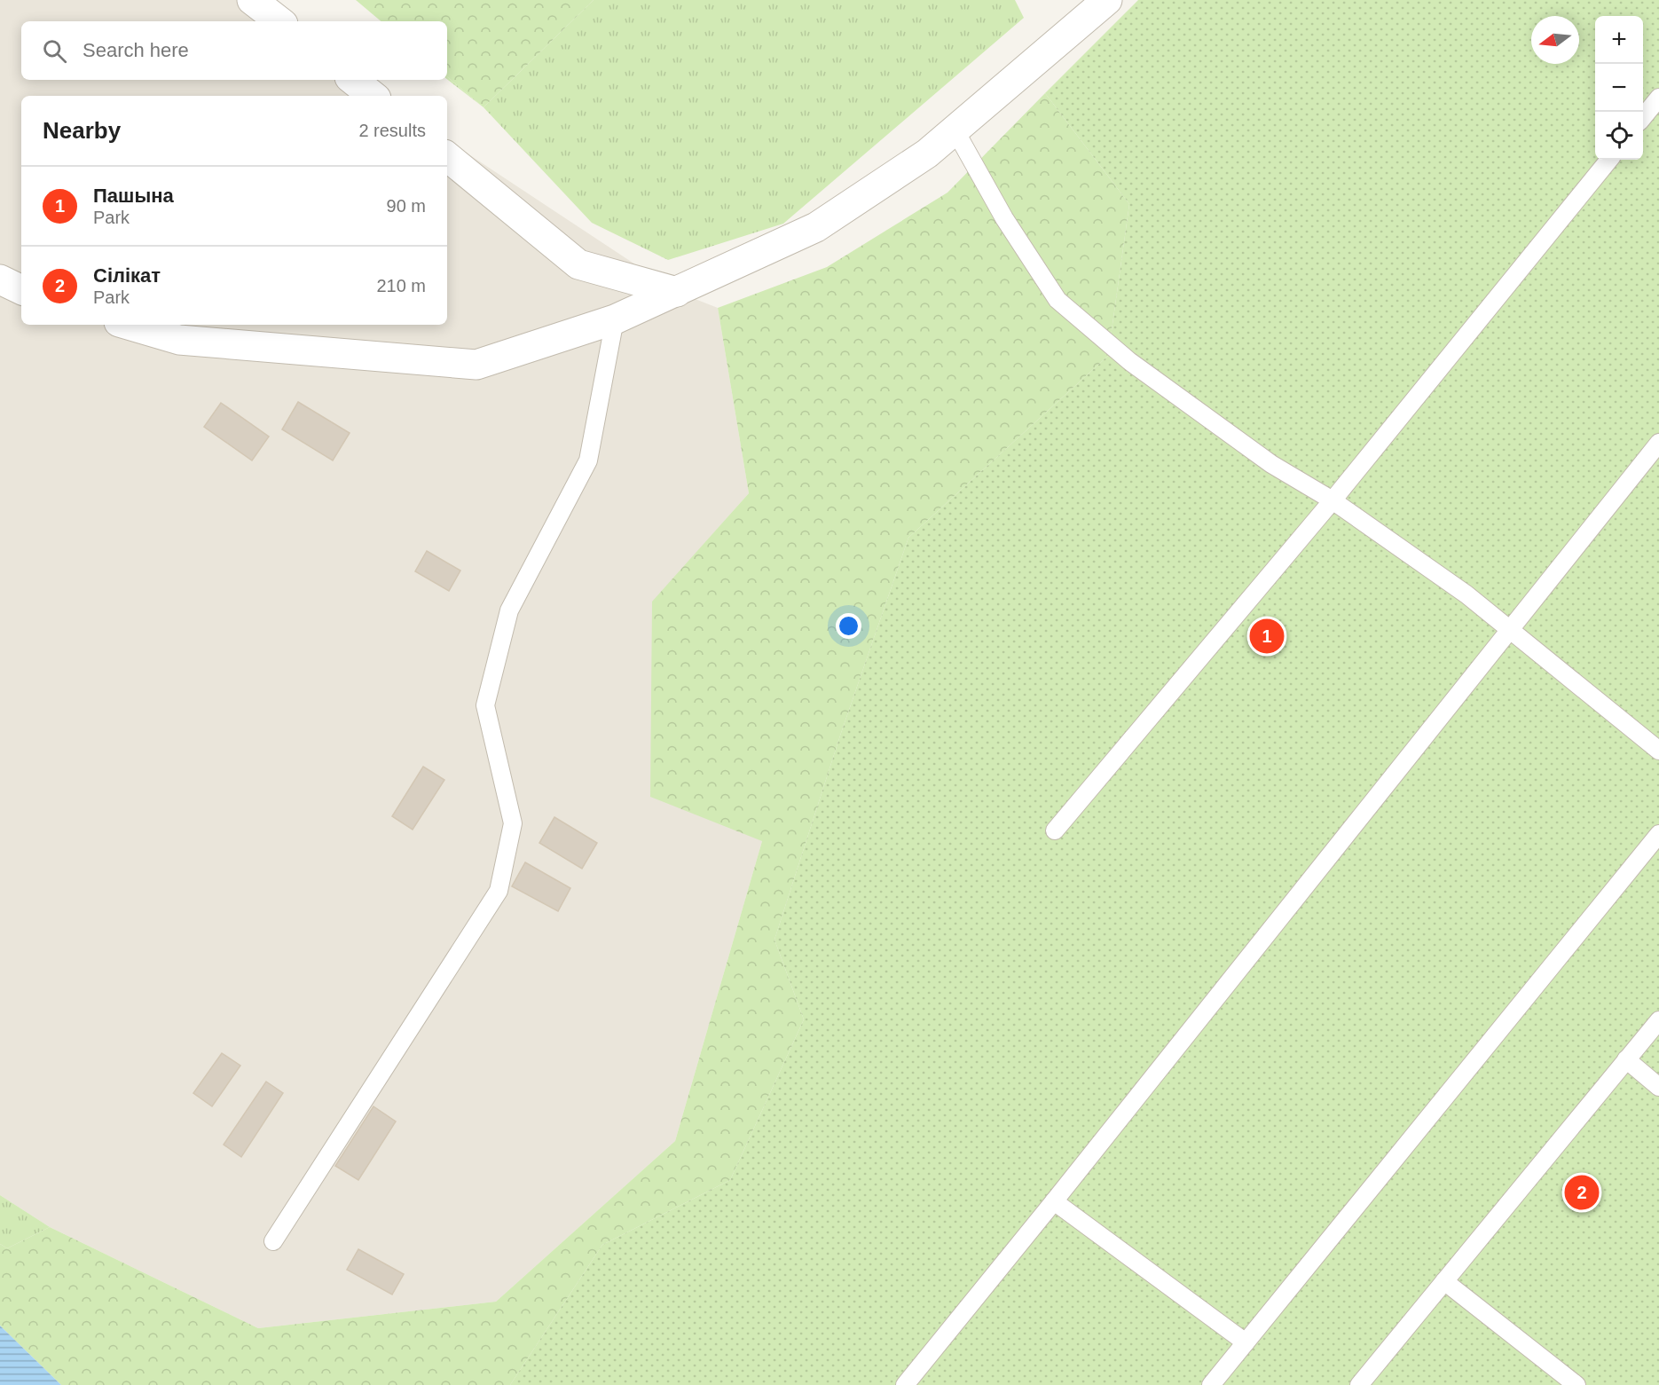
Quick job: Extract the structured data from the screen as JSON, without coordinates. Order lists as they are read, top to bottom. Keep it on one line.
{"north":"left","page":{"map_buttons":["+","−"],"search":"Search here","heading":["Nearby","2 results"],"list":[{"mark":"1","name":"Пашына","note":"Park","value":"90 m"},{"mark":"2","name":"Сілікат","note":"Park","value":"210 m"}],"pins":["1","2"]}}
